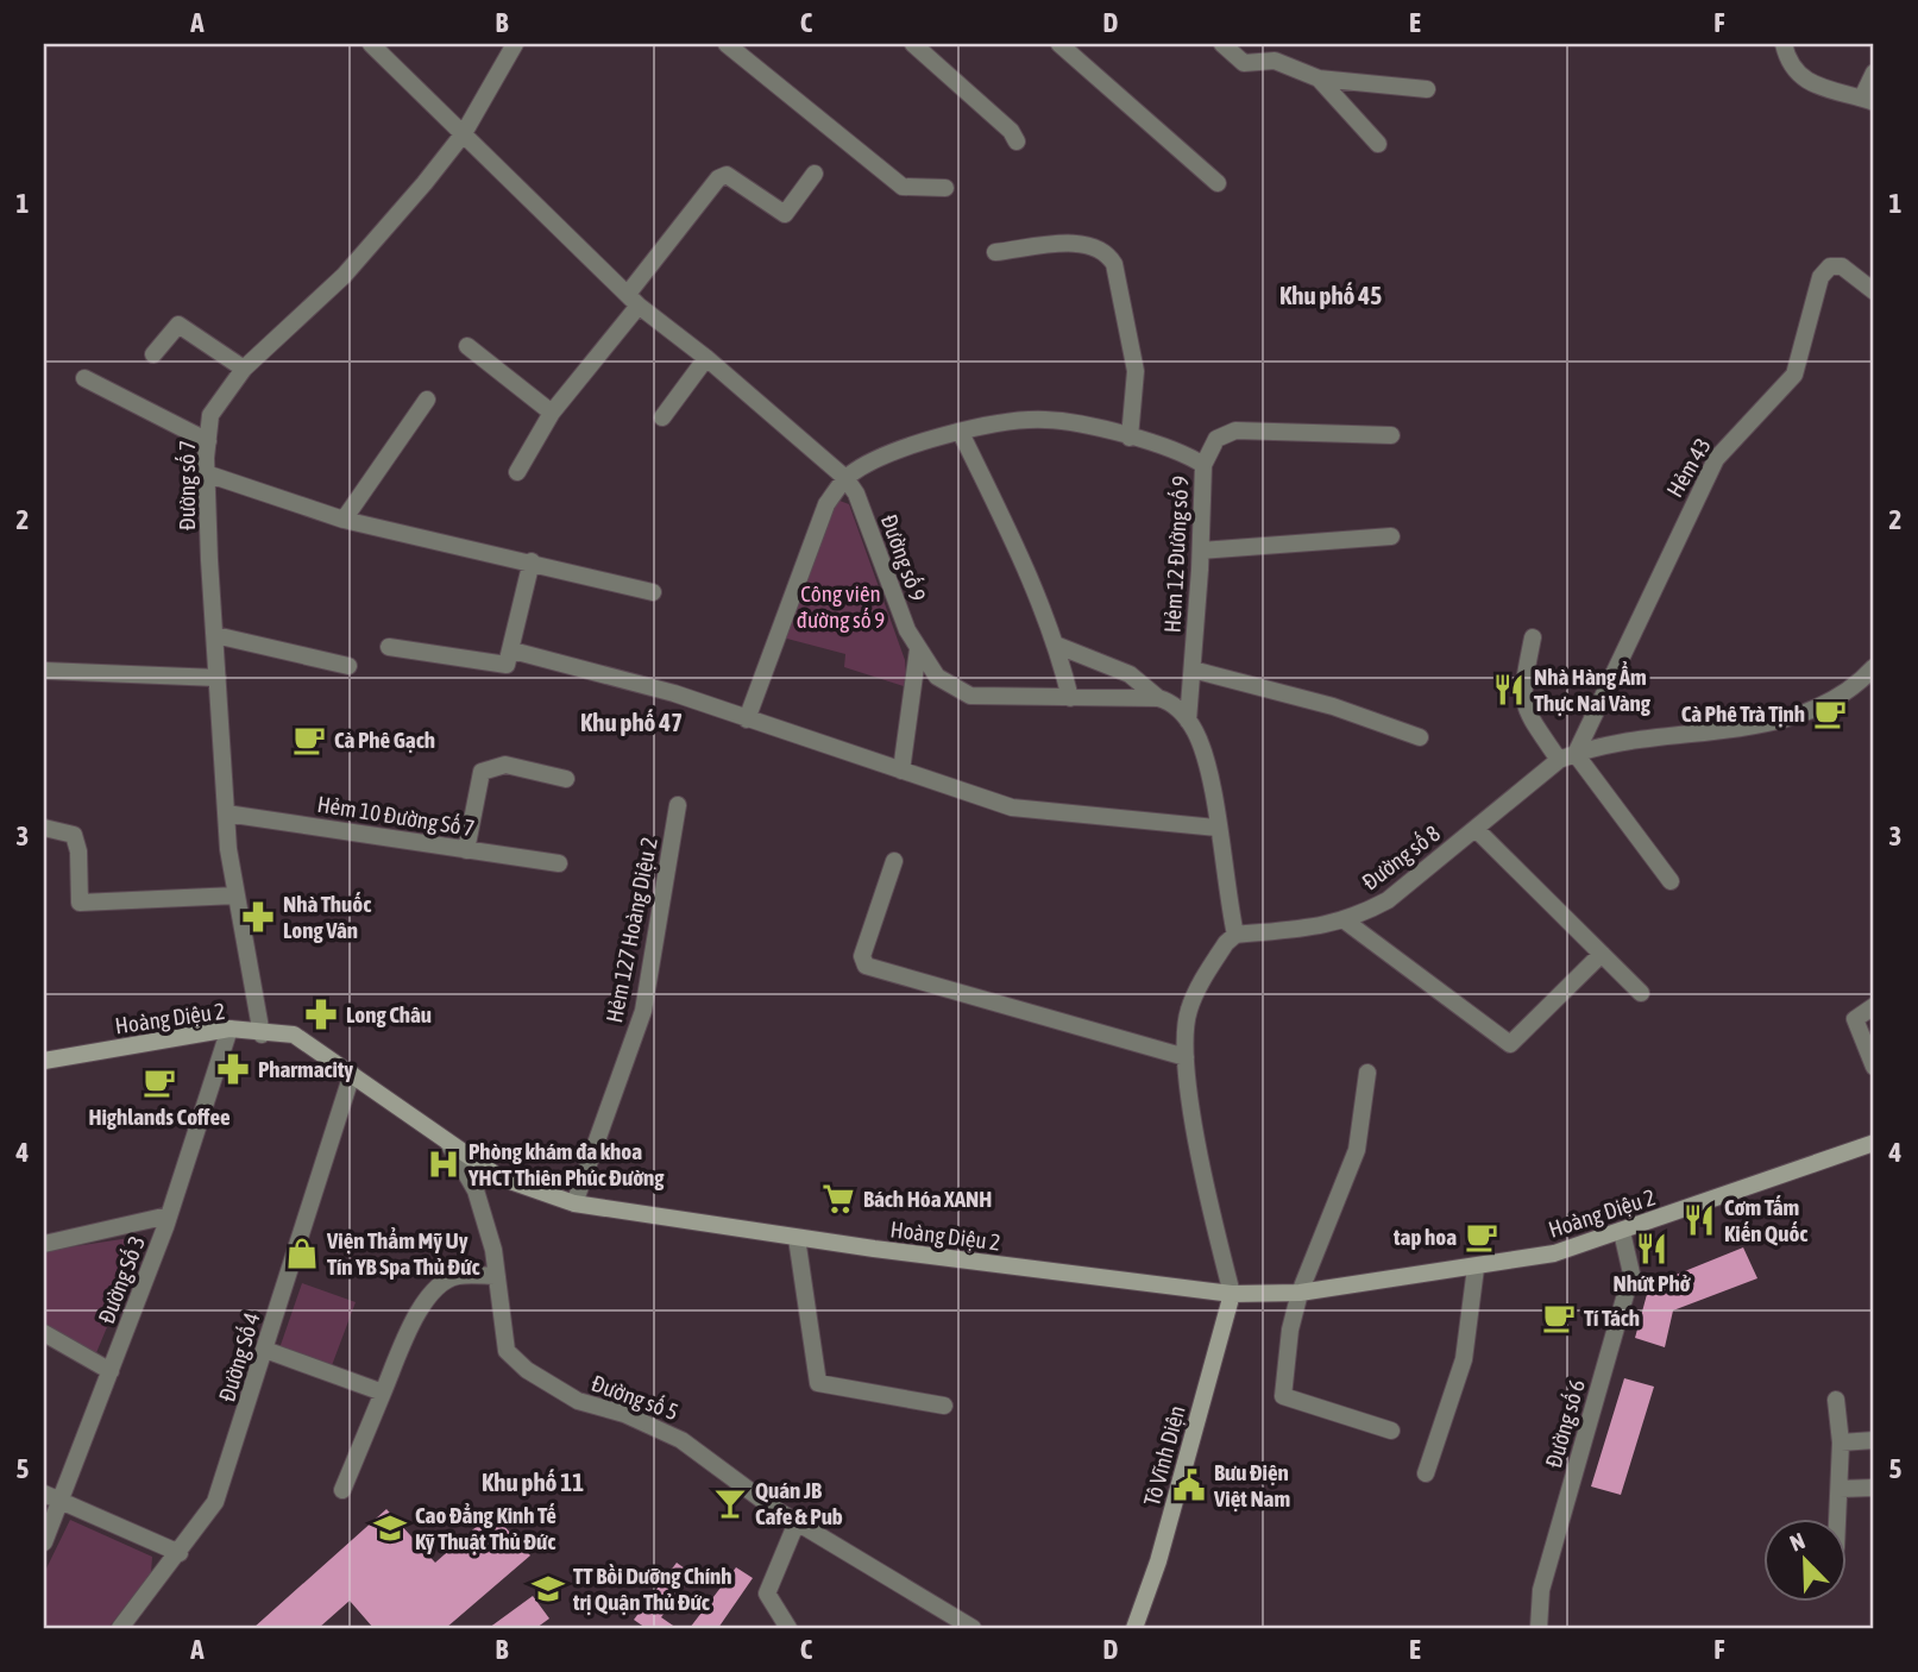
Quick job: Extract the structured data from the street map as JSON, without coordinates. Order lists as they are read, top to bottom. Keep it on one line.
{"streets":{"street":["Hẻm 43","Đường số 7","Hẻm 12 Đường số 9","Đường số 9","Hẻm 10 Đường Số 7","Đường số 8","Hẻm 127 Hoàng Diệu 2","Hoàng Diệu 2","Đường Số 3","Đường Số 4","Đường số 5","Đường số 6","Tô Vĩnh Diện"]},"crossings":[["Hẻm 43","Đường số 8"],["Đường số 7","Đường số 9"],["Đường số 7","Hẻm 10 Đường Số 7"],["Đường số 7","Hoàng Diệu 2"],["Hẻm 12 Đường số 9","Đường số 9"],["Hẻm 127 Hoàng Diệu 2","Hoàng Diệu 2"],["Hoàng Diệu 2","Đường Số 3"],["Hoàng Diệu 2","Đường Số 4"],["Hoàng Diệu 2","Đường số 5"],["Hoàng Diệu 2","Đường số 6"],["Hoàng Diệu 2","Tô Vĩnh Diện"]],"districts":["Khu phố 45","Khu phố 47","Khu phố 11"],"parks":["Công viên đường số 9"],"places":{"restaurant":["Nhà Hàng Ẩm Thực Nai Vàng","Cơm Tấm Kiến Quốc","Nhứt Phở"],"cafe":["Cà Phê Trà Tịnh","Cà Phê Gạch","Highlands Coffee","tap hoa","Tí Tách"],"pharmacy":["Nhà Thuốc Long Vân","Long Châu","Pharmacity"],"hospital":["Phòng khám đa khoa YHCT Thiên Phúc Đường"],"supermarket":["Bách Hóa XANH"],"shop":["Viện Thẩm Mỹ Uy Tín YB Spa Thủ Đức"],"public building":["Bưu Điện Việt Nam"],"bar":["Quán JB Cafe & Pub"],"school or university":["Cao Đẳng Kinh Tế Kỹ Thuật Thủ Đức","TT Bồi Dưỡng Chính trị Quận Thủ Đức"]},"north":"top left","grid":{"columns":["A","B","C","D","E","F"],"rows":["1","2","3","4","5"]}}
